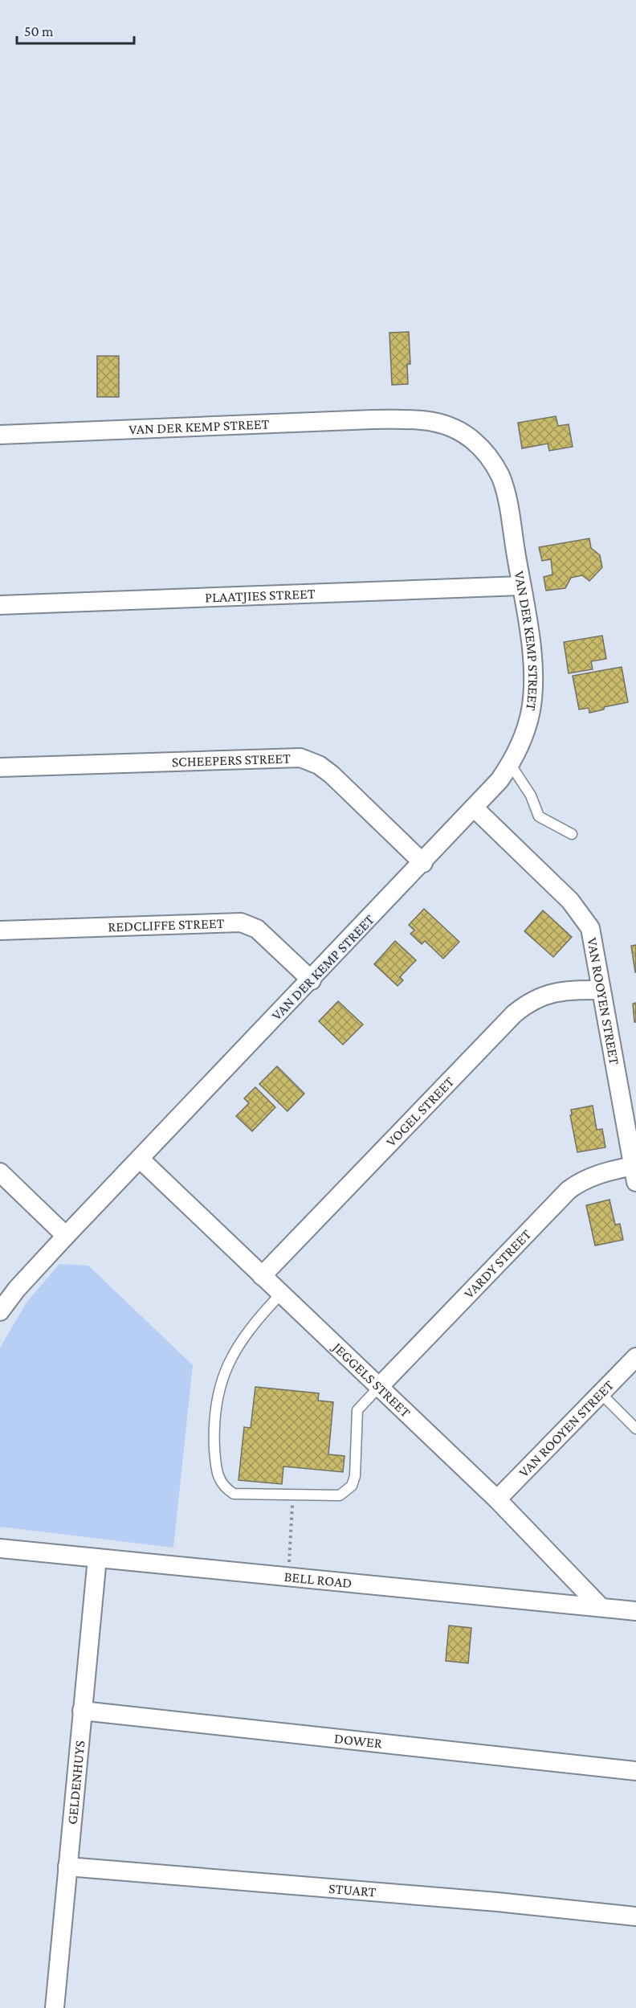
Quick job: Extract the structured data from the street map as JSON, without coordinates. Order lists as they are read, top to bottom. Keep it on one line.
{"streets":{"street":["VAN DER KEMP STREET","PLAATJIES STREET","SCHEEPERS STREET","REDCLIFFE STREET","VAN ROOYEN STREET","VOGEL STREET","VARDY STREET","JEGGELS STREET","BELL ROAD","DOWER","GELDENHUYS","STUART"]},"crossings":[["VAN DER KEMP STREET","PLAATJIES STREET"],["VAN DER KEMP STREET","SCHEEPERS STREET"],["VAN DER KEMP STREET","REDCLIFFE STREET"],["VAN DER KEMP STREET","VAN ROOYEN STREET"],["VAN DER KEMP STREET","JEGGELS STREET"],["VAN ROOYEN STREET","VOGEL STREET"],["VAN ROOYEN STREET","VARDY STREET"],["VAN ROOYEN STREET","JEGGELS STREET"],["VOGEL STREET","JEGGELS STREET"],["VARDY STREET","JEGGELS STREET"],["JEGGELS STREET","BELL ROAD"],["BELL ROAD","GELDENHUYS"],["DOWER","GELDENHUYS"],["GELDENHUYS","STUART"]],"scale_bar":"50 m"}
